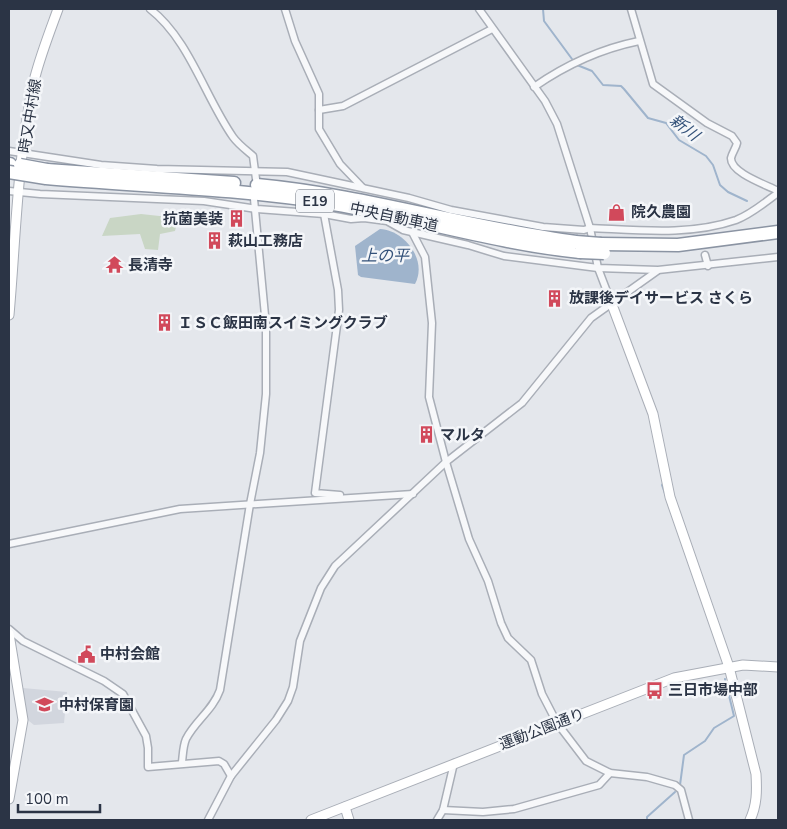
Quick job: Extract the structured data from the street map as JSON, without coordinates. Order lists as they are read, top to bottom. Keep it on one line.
{"streets":{"highway":["E19","中央自動車道"],"street":["時又中村線","運動公園通り"]},"water":["新川","上の平"],"places":{"shop":["院久農園"],"building":["抗菌美装","萩山工務店","放課後デイサービス さくら","ＩＳＣ飯田南スイミングクラブ","マルタ"],"temple":["長清寺"],"public building":["中村会館"],"bus stop":["三日市場中部"],"school or university":["中村保育園"]},"scale_bar":"100 m"}
